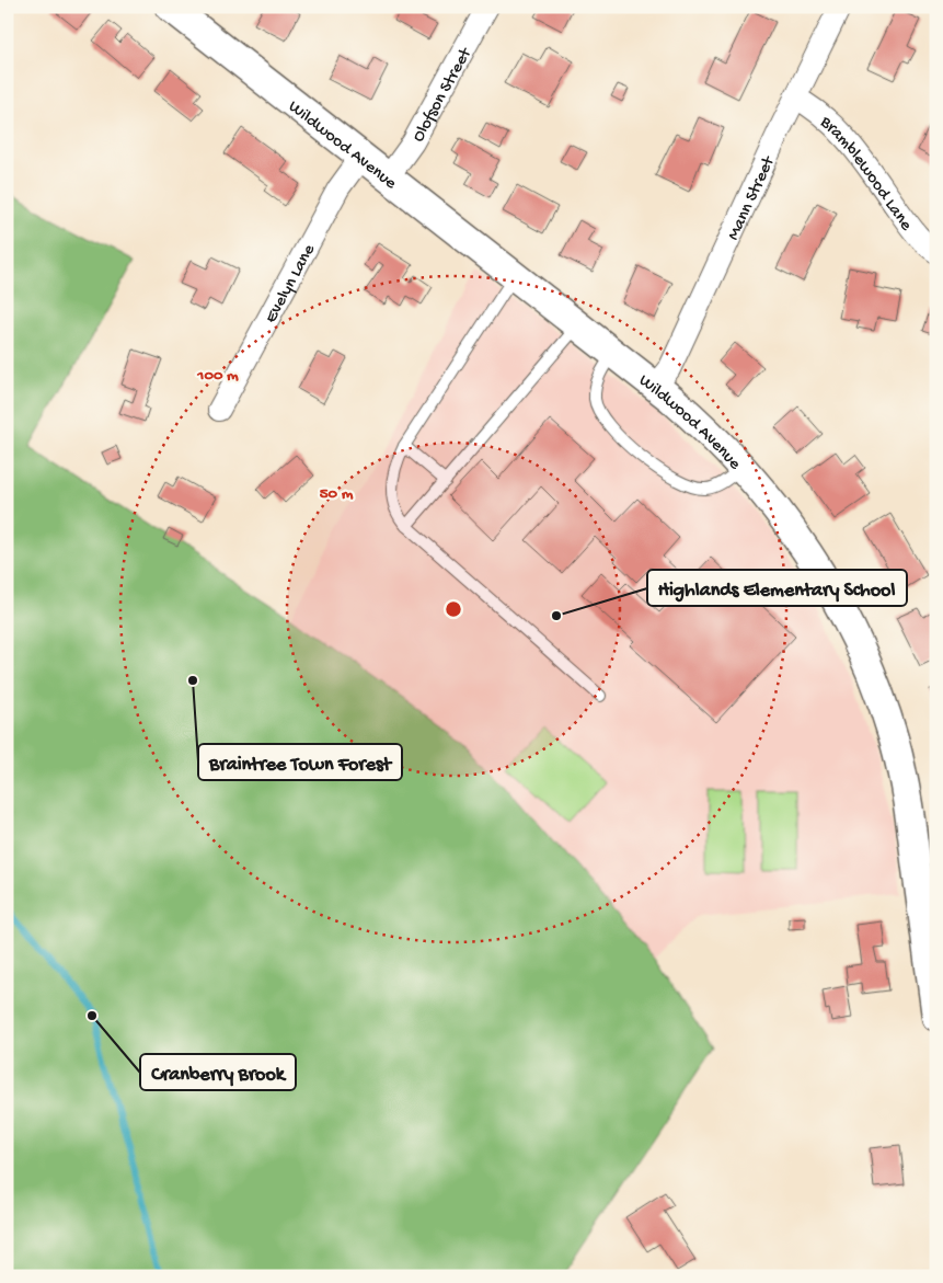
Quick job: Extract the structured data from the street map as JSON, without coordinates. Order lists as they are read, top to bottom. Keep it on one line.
{"streets":{"street":["Olofson Street","Wildwood Avenue","Bramblewood Lane","Mann Street","Evelyn Lane"]},"crossings":[["Olofson Street","Wildwood Avenue"],["Wildwood Avenue","Mann Street"],["Wildwood Avenue","Evelyn Lane"],["Bramblewood Lane","Mann Street"]],"places":["Highlands Elementary School","Braintree Town Forest","Cranberry Brook"],"rings":["100 m","50 m"]}
